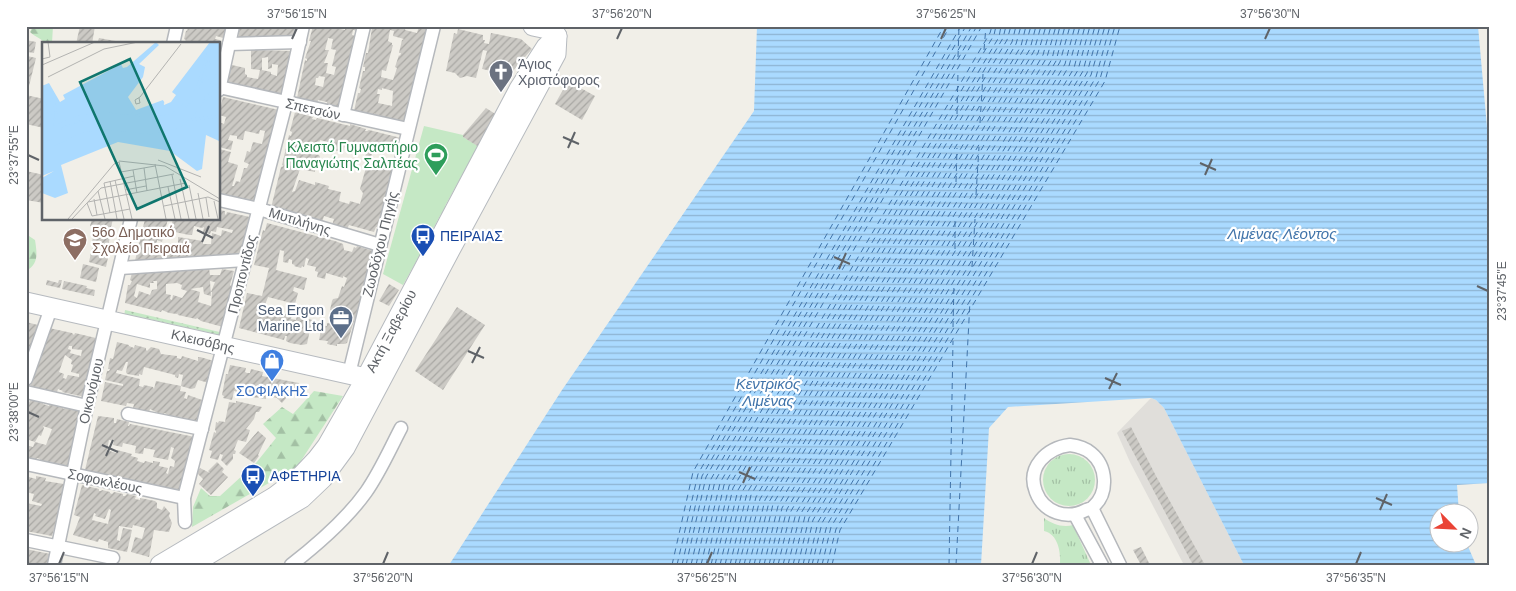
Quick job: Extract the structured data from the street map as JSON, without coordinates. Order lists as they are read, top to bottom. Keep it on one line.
{"streets":{"main road":["Ακτή Ξαβερίου","Κλεισόβης"],"street":["Σπετσών","Μυτιλήνης","Ζωοδόχου Πηγής","Προποντίδος","Οικονόμου","Σοφοκλέους"]},"crossings":[["Σπετσών","Ζωοδόχου Πηγής"],["Σπετσών","Προποντίδος"],["Μυτιλήνης","Ζωοδόχου Πηγής"],["Μυτιλήνης","Προποντίδος"],["Ζωοδόχου Πηγής","Ακτή Ξαβερίου"],["Ζωοδόχου Πηγής","Κλεισόβης"],["Προποντίδος","Κλεισόβης"],["Προποντίδος","Σοφοκλέους"],["Ακτή Ξαβερίου","Κλεισόβης"],["Κλεισόβης","Οικονόμου"],["Οικονόμου","Σοφοκλέους"]],"water":["Λιμένας Λέοντος","Κεντρικός Λιμένας"],"places":{"church":["Άγιος Χριστόφορος"],"sports":["Κλειστό Γυμναστήριο Παναγιώτης Σαλπέας"],"bus stop":["ΠΕΙΡΑΙΑΣ","ΑΦΕΤΗΡΙΑ"],"school or university":["56ο Δημοτικό Σχολείο Πειραιά"],"office":["Sea Ergon Marine Ltd"],"shop":["ΣΟΦΙΑΚΗΣ"]},"north":"bottom right","coordinates":["37°56'15\"N","37°56'20\"N","37°56'25\"N","37°56'30\"N","23°37'55\"E","23°37'45\"E","23°38'00\"E","37°56'35\"N"]}
